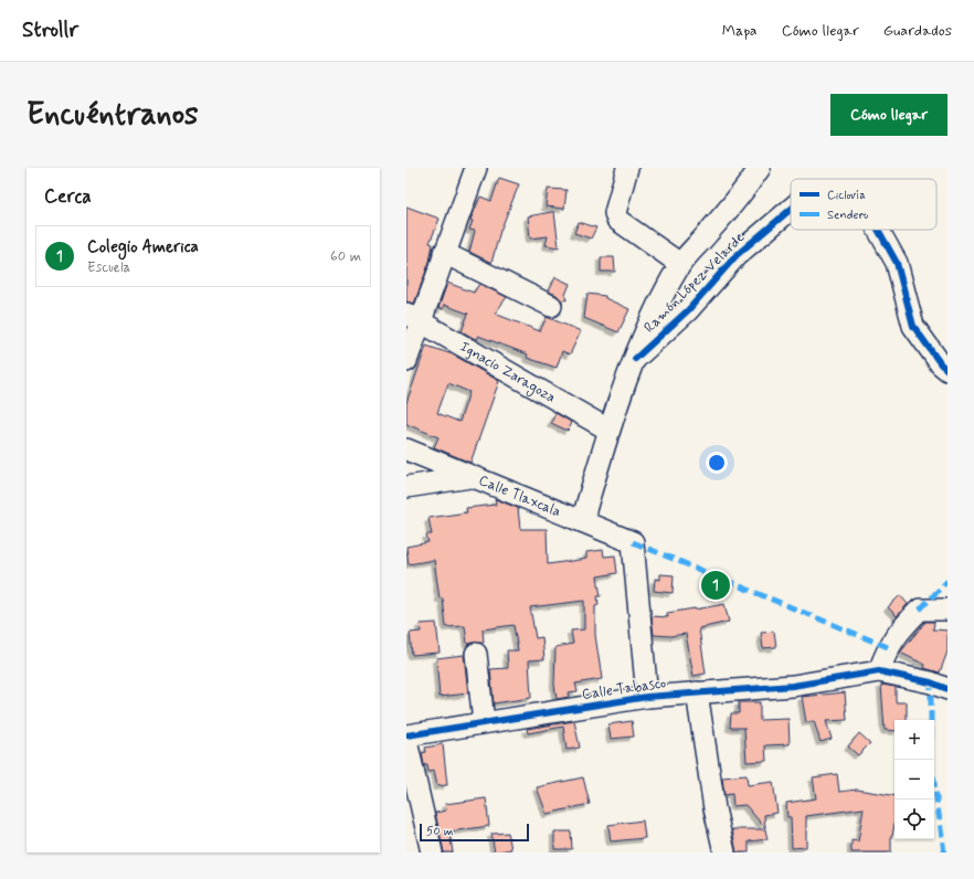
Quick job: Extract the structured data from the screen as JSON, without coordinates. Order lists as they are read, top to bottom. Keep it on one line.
{"streets":{"street":["Ramón López Velarde","Ignacio Zaragoza","Calle Tlaxcala","Calle Tabasco"]},"crossings":[["Ramón López Velarde","Ignacio Zaragoza"],["Ramón López Velarde","Calle Tlaxcala"],["Calle Tlaxcala","Calle Tabasco"]],"legend":["Ciclovía","Sendero"],"scale_bar":"50 m","page":{"header":"Strollr","nav":["Mapa","Cómo llegar","Guardados"],"buttons":"Cómo llegar","title":"Encuéntranos","heading":"Cerca","list":[{"mark":"1","name":"Colegio America","note":"Escuela","value":"60 m"}],"pins":"1","map_buttons":["+","−"],"scale":"50 m"}}
